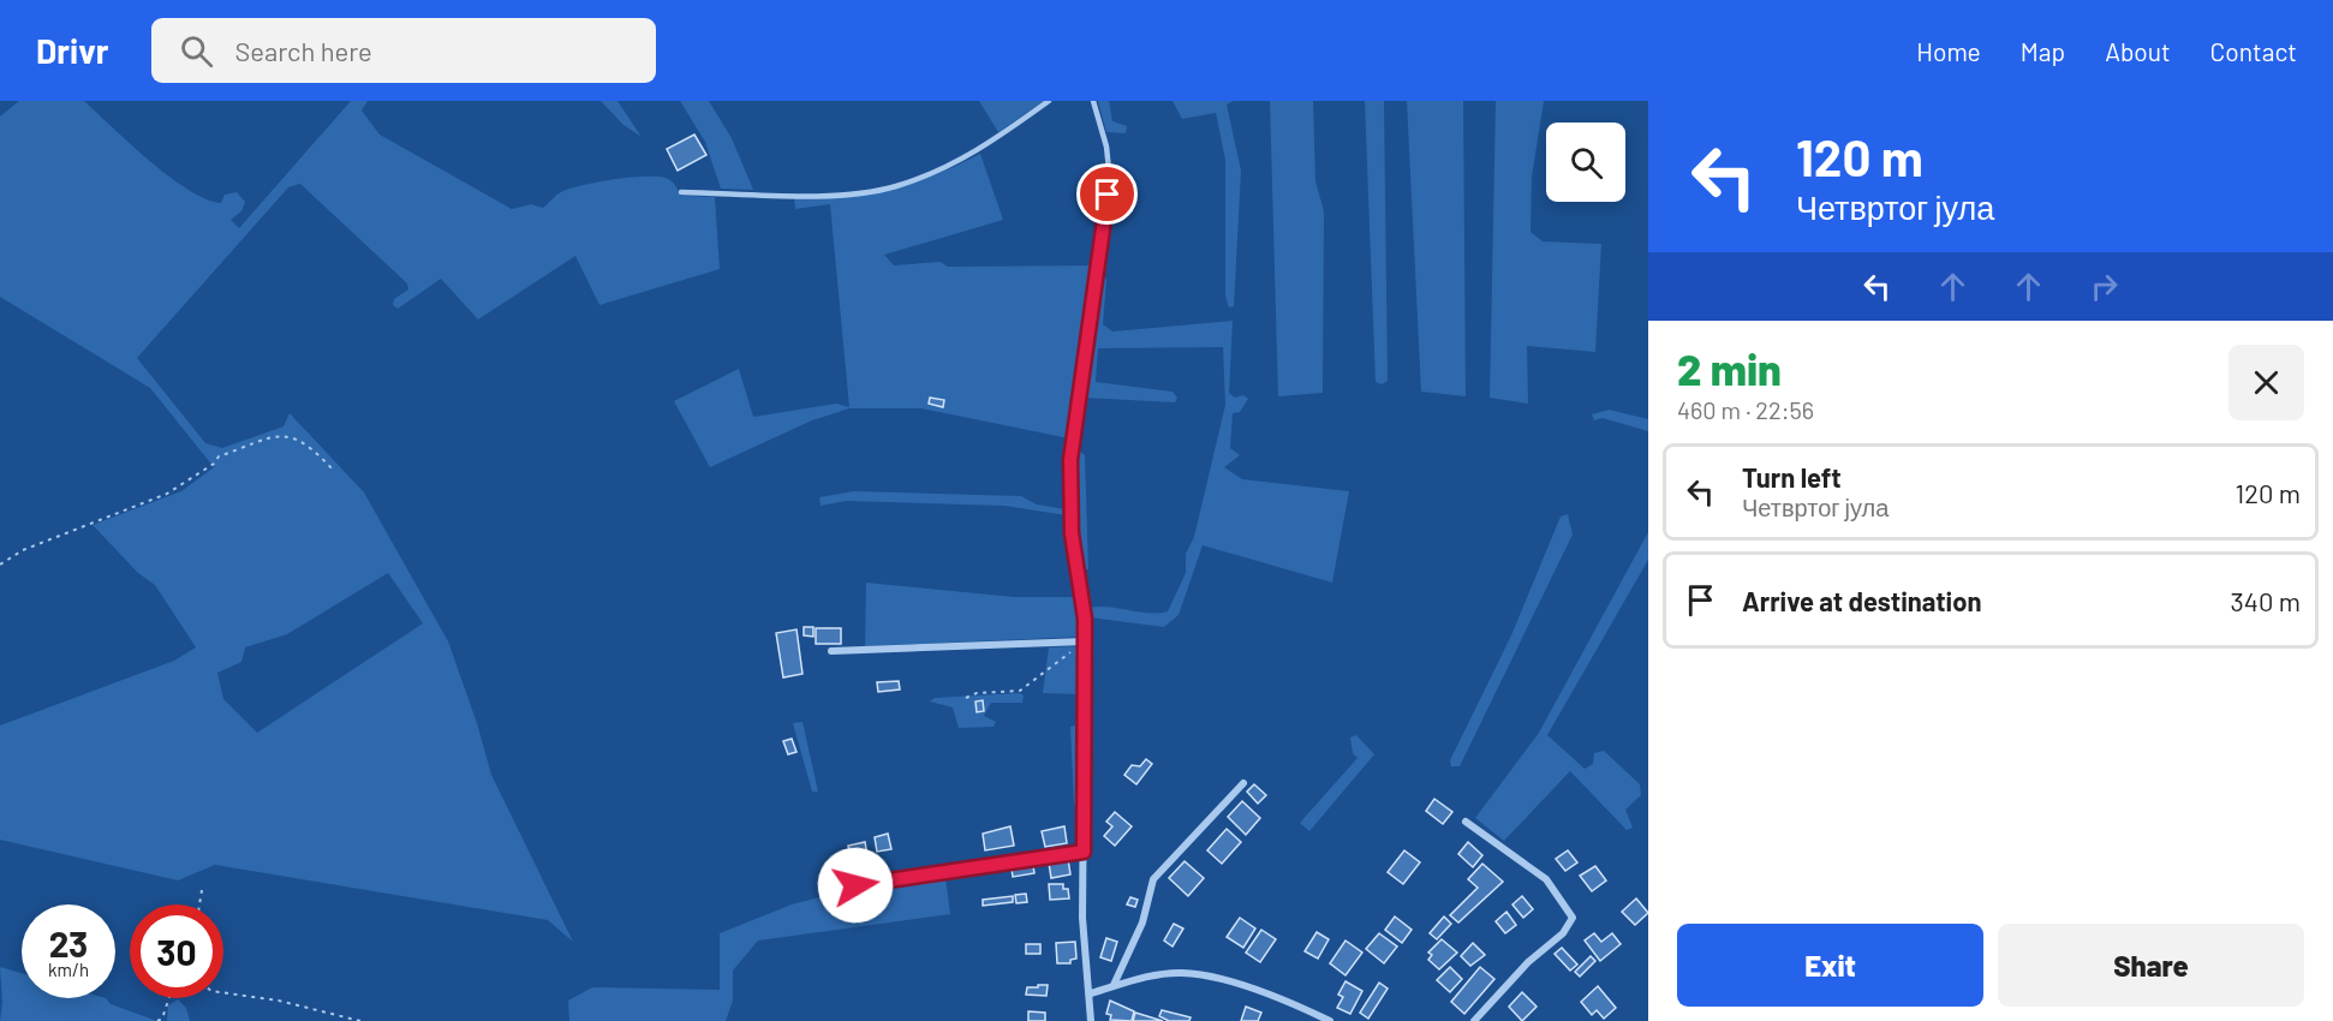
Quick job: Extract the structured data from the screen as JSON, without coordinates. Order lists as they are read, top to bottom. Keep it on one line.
{"page":{"header":"Drivr","search":"Search here","nav":["Home","Map","About","Contact"],"turn":["120 m","Четвртог јула"],"heading":["2 min","460 m · 22:56"],"list":[{"name":"Turn left","note":"Четвртог јула","value":"120 m"},{"name":"Arrive at destination","value":"340 m"}],"speed":"23 km/h","limit":"30","buttons":["Exit","Share"]}}
